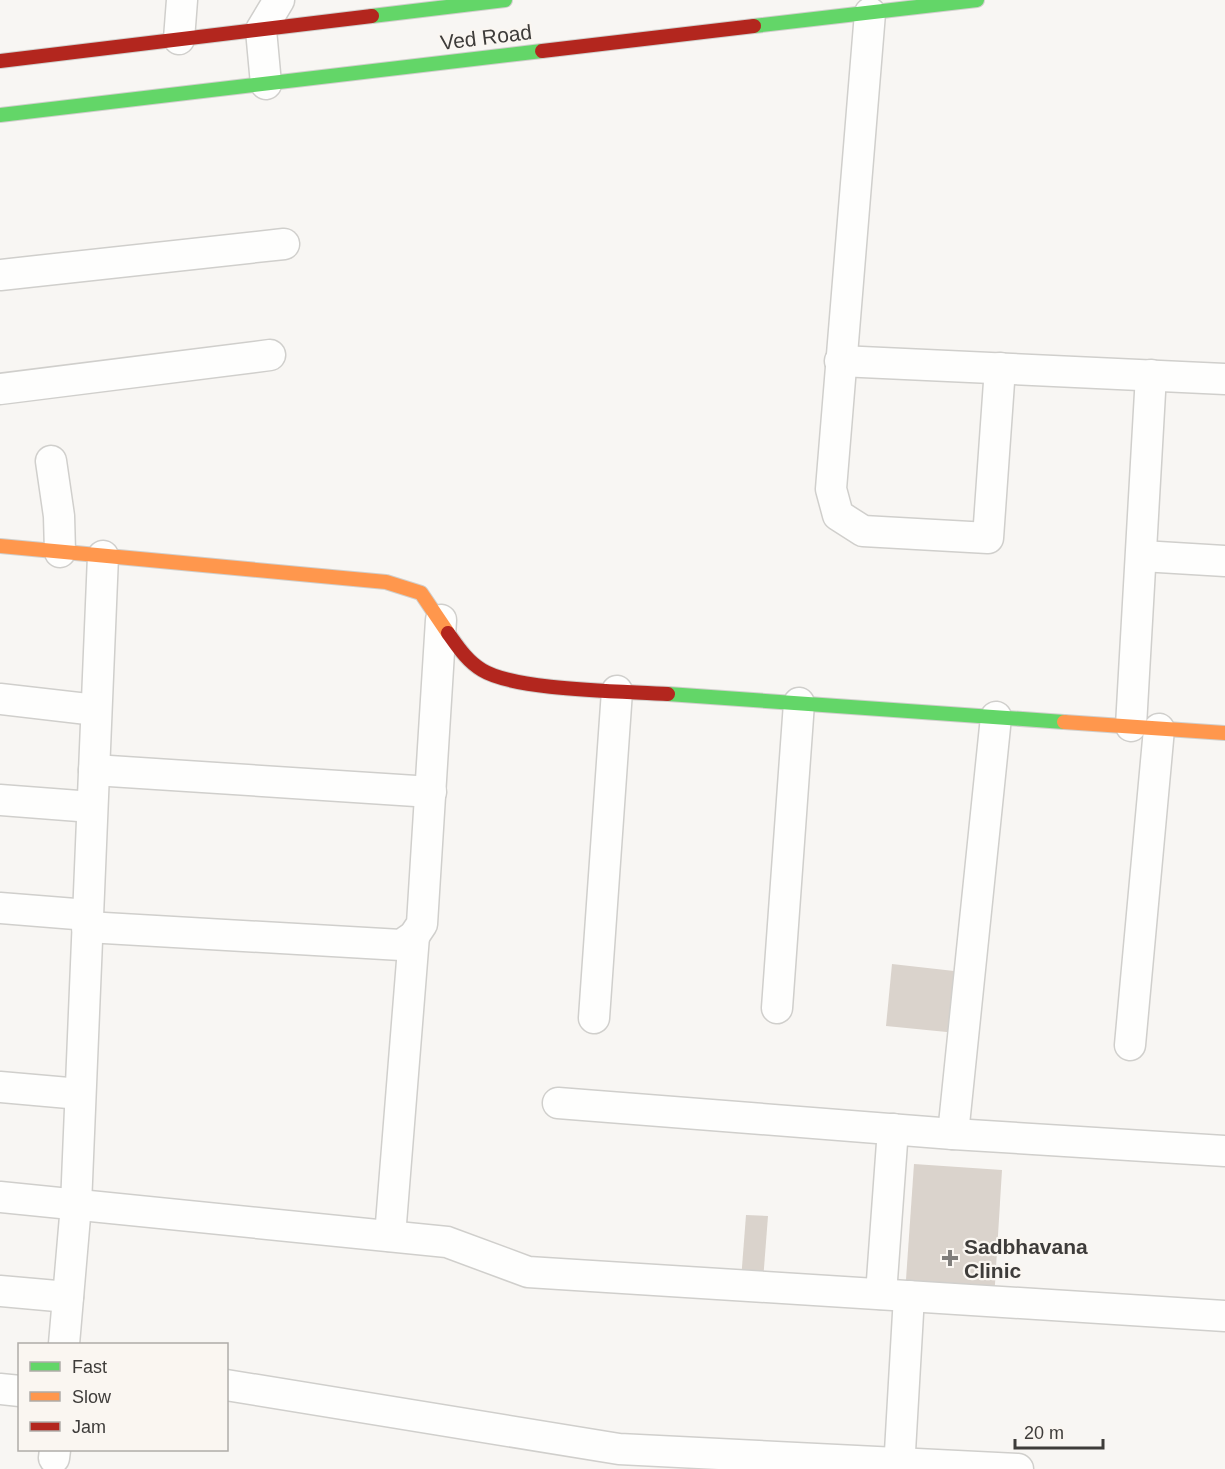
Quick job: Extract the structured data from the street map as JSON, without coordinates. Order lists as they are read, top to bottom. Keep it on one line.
{"streets":{"main road":["Ved Road"]},"places":{"health":["Sadbhavana Clinic"]},"legend":["Fast","Slow","Jam"],"scale_bar":"20 m"}
